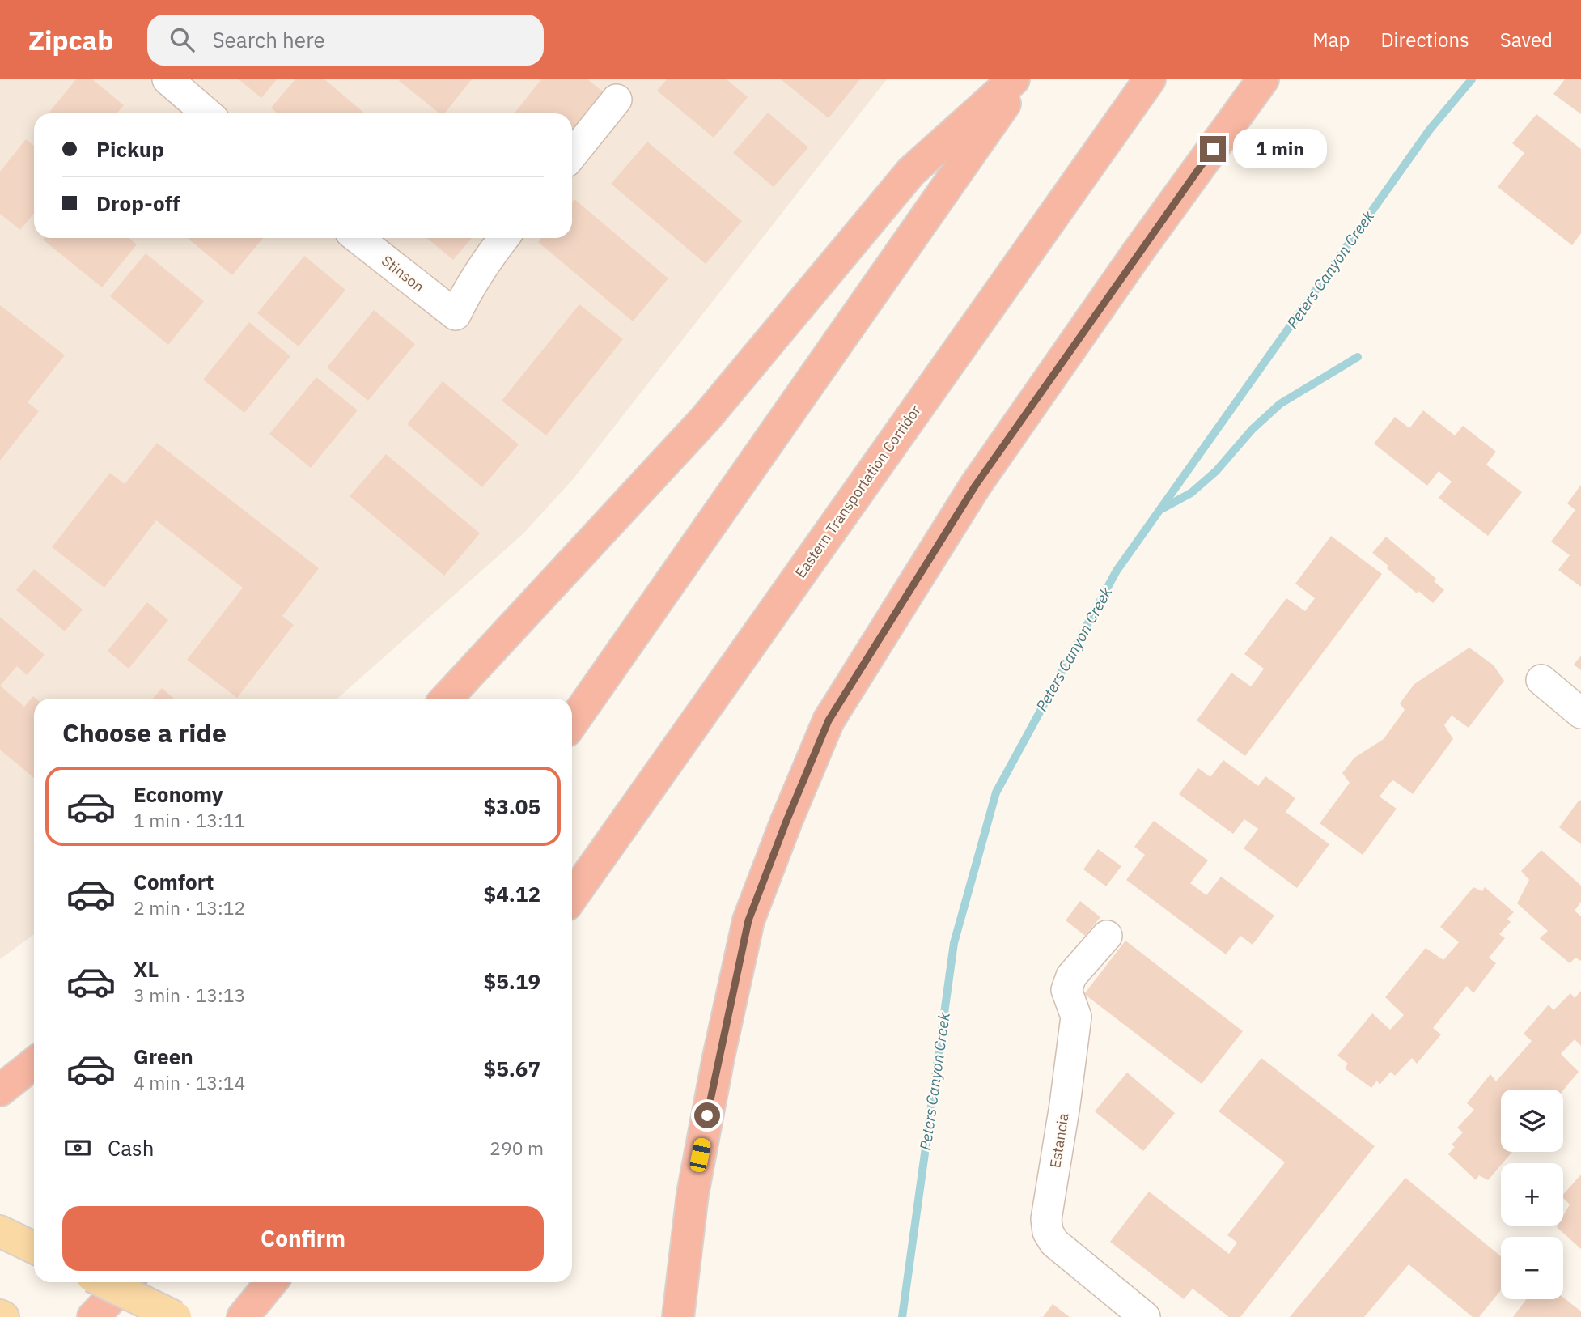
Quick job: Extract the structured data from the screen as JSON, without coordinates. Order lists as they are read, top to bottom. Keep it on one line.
{"streets":{"highway":["Eastern Transportation Corridor"],"street":["Stinson","Estancia"]},"water":["Peters Canyon Creek"],"page":{"header":"Zipcab","search":"Search here","nav":["Map","Directions","Saved"],"banner":["Pickup","Drop-off"],"bubble":"1 min","heading":"Choose a ride","list":[{"name":"Economy","note":"1 min · 13:11","value":"$3.05"},{"name":"Comfort","note":"2 min · 13:12","value":"$4.12"},{"name":"XL","note":"3 min · 13:13","value":"$5.19"},{"name":"Green","note":"4 min · 13:14","value":"$5.67"}],"map_buttons":["+","−"],"pay":["Cash","290 m"],"buttons":"Confirm"}}
